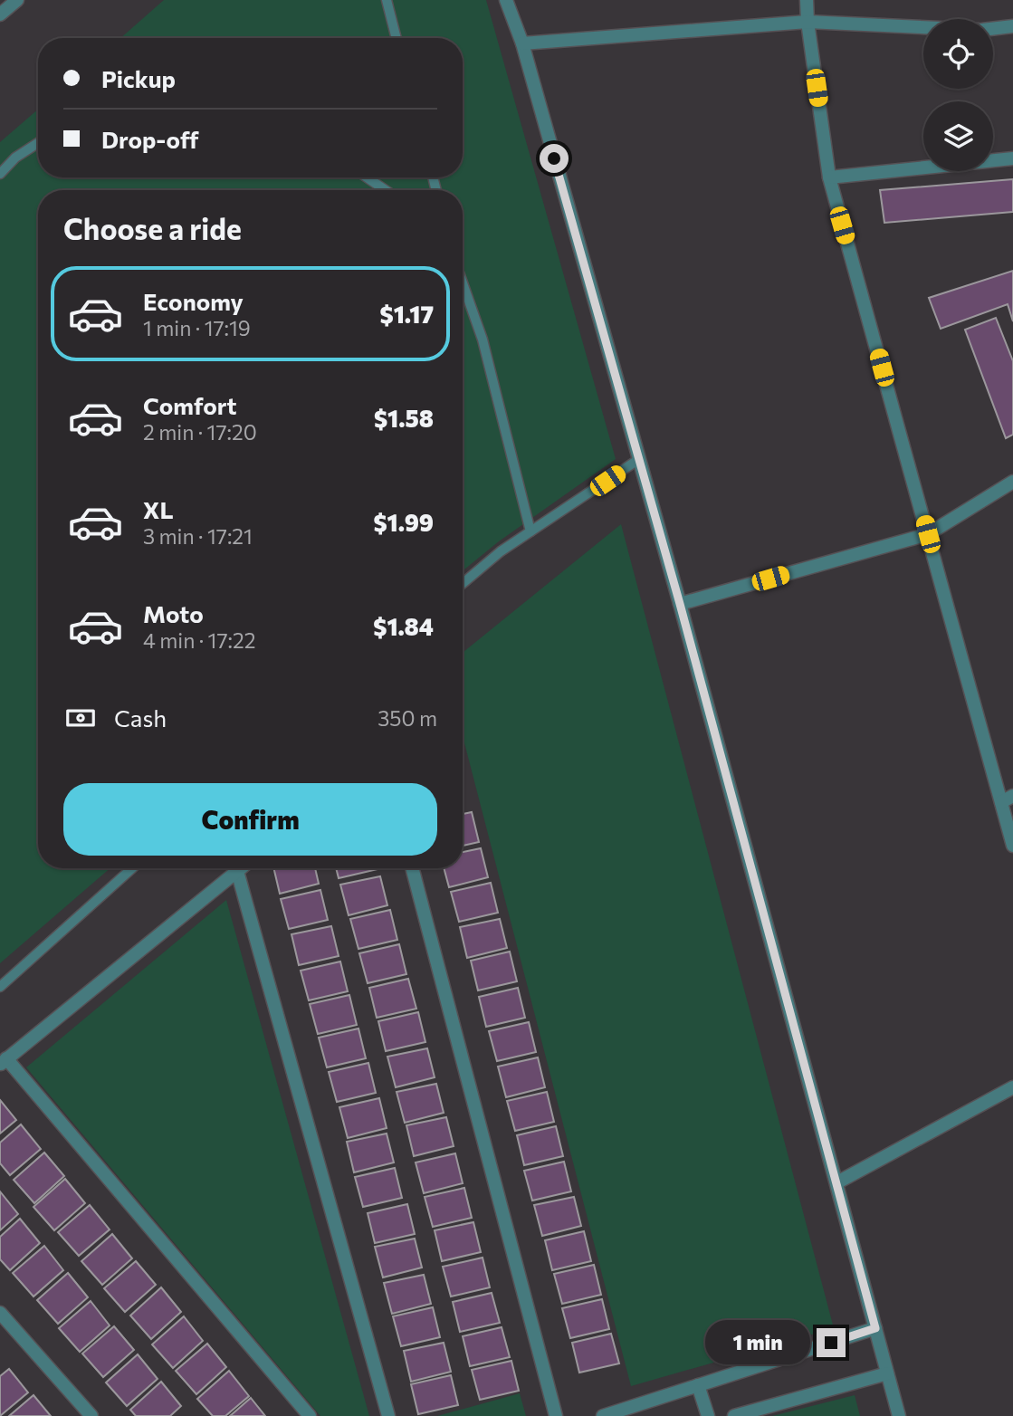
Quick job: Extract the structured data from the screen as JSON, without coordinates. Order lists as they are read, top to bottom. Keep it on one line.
{"page":{"banner":["Pickup","Drop-off"],"heading":"Choose a ride","list":[{"name":"Economy","note":"1 min · 17:19","value":"$1.17"},{"name":"Comfort","note":"2 min · 17:20","value":"$1.58"},{"name":"XL","note":"3 min · 17:21","value":"$1.99"},{"name":"Moto","note":"4 min · 17:22","value":"$1.84"}],"pay":["Cash","350 m"],"buttons":"Confirm","bubble":"1 min"}}
